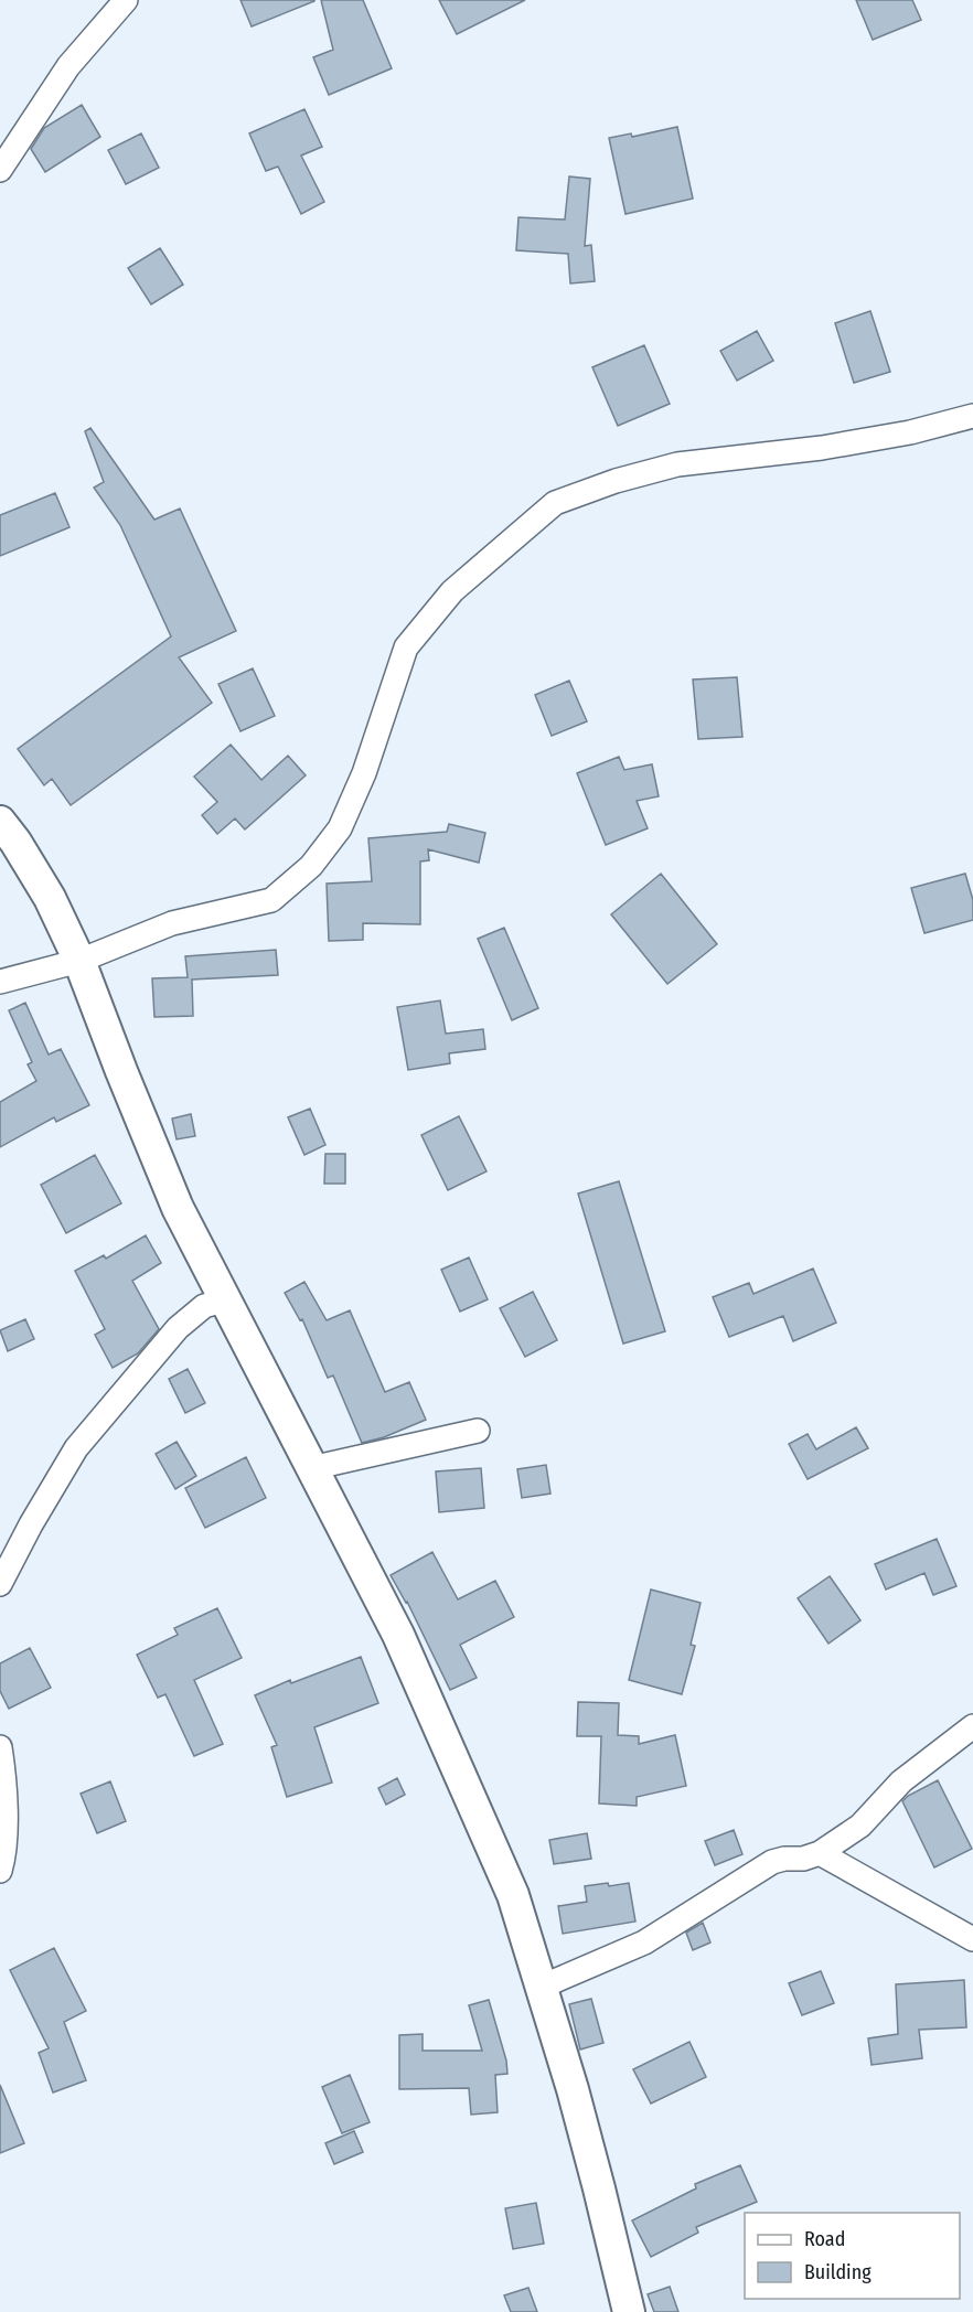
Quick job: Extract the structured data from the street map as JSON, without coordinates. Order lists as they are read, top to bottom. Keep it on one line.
{"legend":["Road","Building"]}
